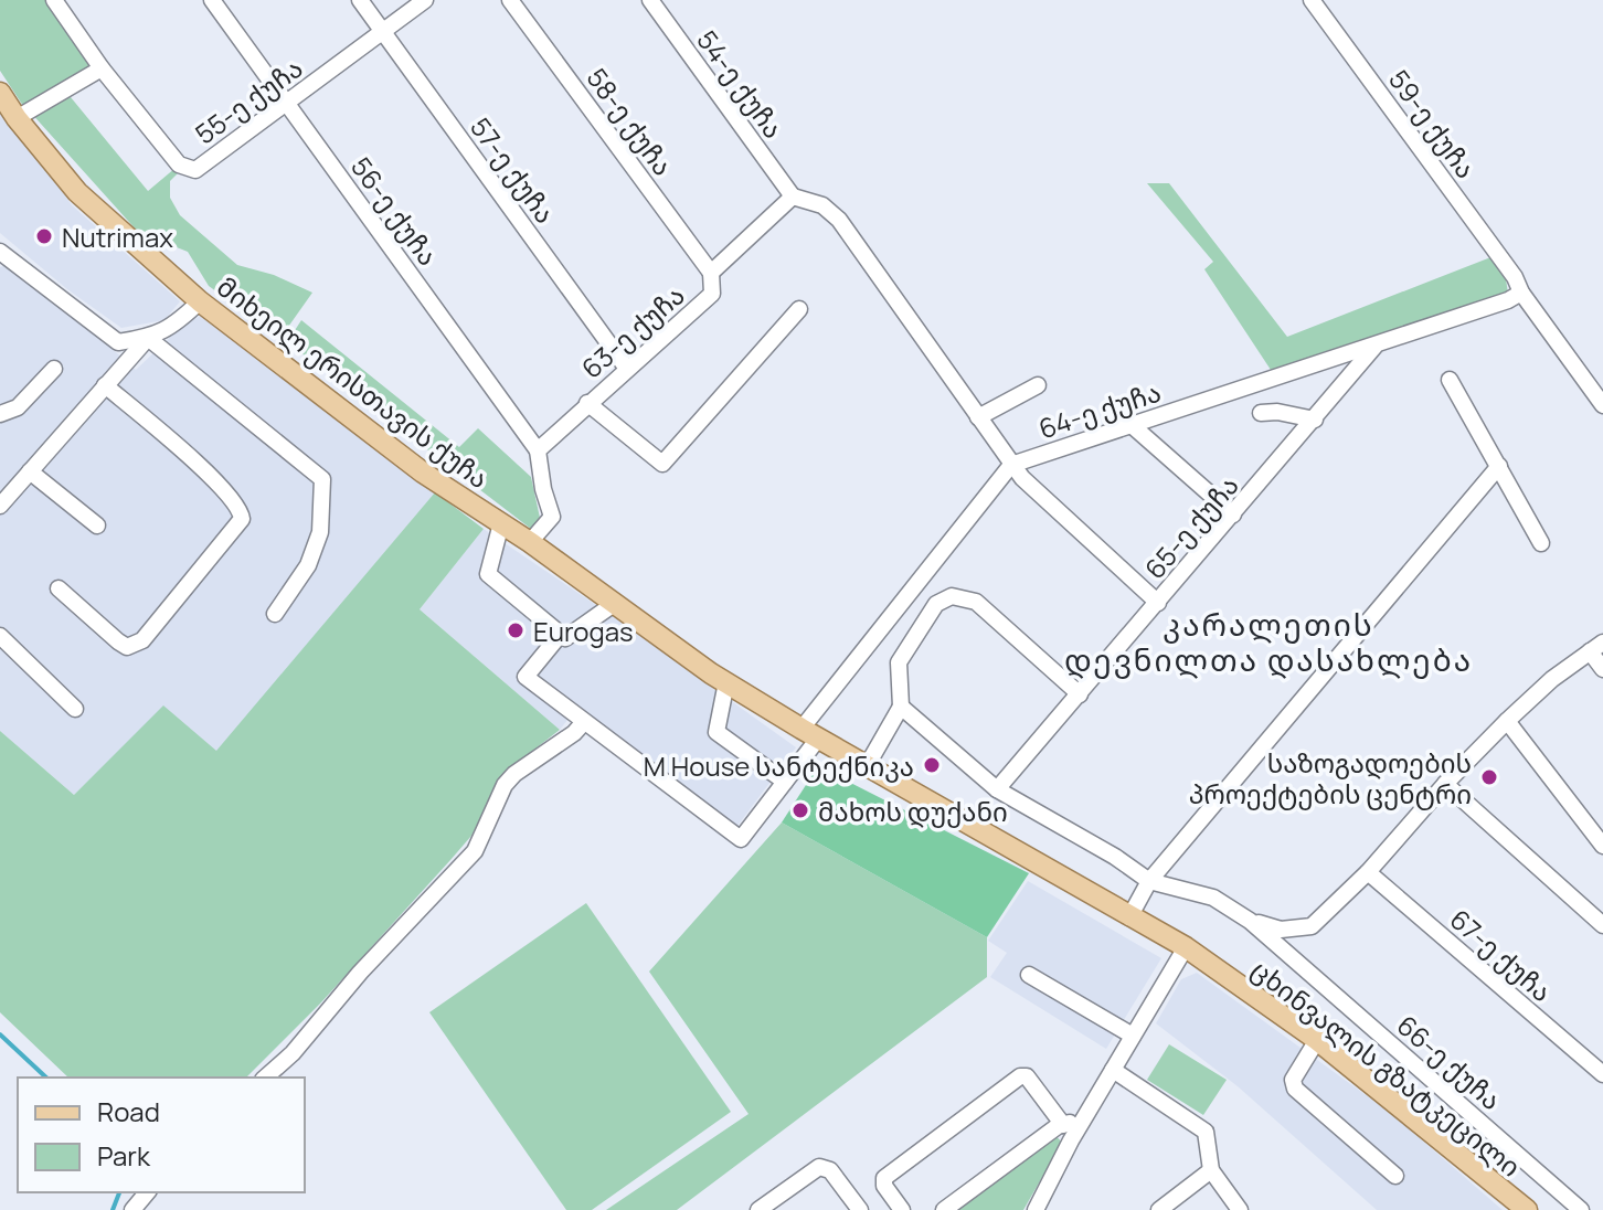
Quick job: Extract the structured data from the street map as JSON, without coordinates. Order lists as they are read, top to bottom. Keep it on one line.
{"streets":{"main road":["მიხეილ ერისთავის ქუჩა","ცხინვალის გზატკეცილი"],"street":["54-ე ქუჩა","55-ე ქუჩა","58-ე ქუჩა","59-ე ქუჩა","57-ე ქუჩა","56-ე ქუჩა","63-ე ქუჩა","64-ე ქუჩა","65-ე ქუჩა","67-ე ქუჩა","66-ე ქუჩა"]},"crossings":[["54-ე ქუჩა","63-ე ქუჩა"],["55-ე ქუჩა","57-ე ქუჩა"],["55-ე ქუჩა","56-ე ქუჩა"],["58-ე ქუჩა","63-ე ქუჩა"],["59-ე ქუჩა","64-ე ქუჩა"],["57-ე ქუჩა","63-ე ქუჩა"],["56-ე ქუჩა","63-ე ქუჩა"],["მიხეილ ერისთავის ქუჩა","ცხინვალის გზატკეცილი"],["64-ე ქუჩა","65-ე ქუჩა"],["64-ე ქუჩა","ცხინვალის გზატკეცილი"],["65-ე ქუჩა","66-ე ქუჩა"]],"districts":["კარალეთის დევნილთა დასახლება"],"places":["Nutrimax","Eurogas","M House სანტექნიკა","საზოგადოების პროექტების ცენტრი","მახოს დუქანი"],"legend":["Road","Park"]}
